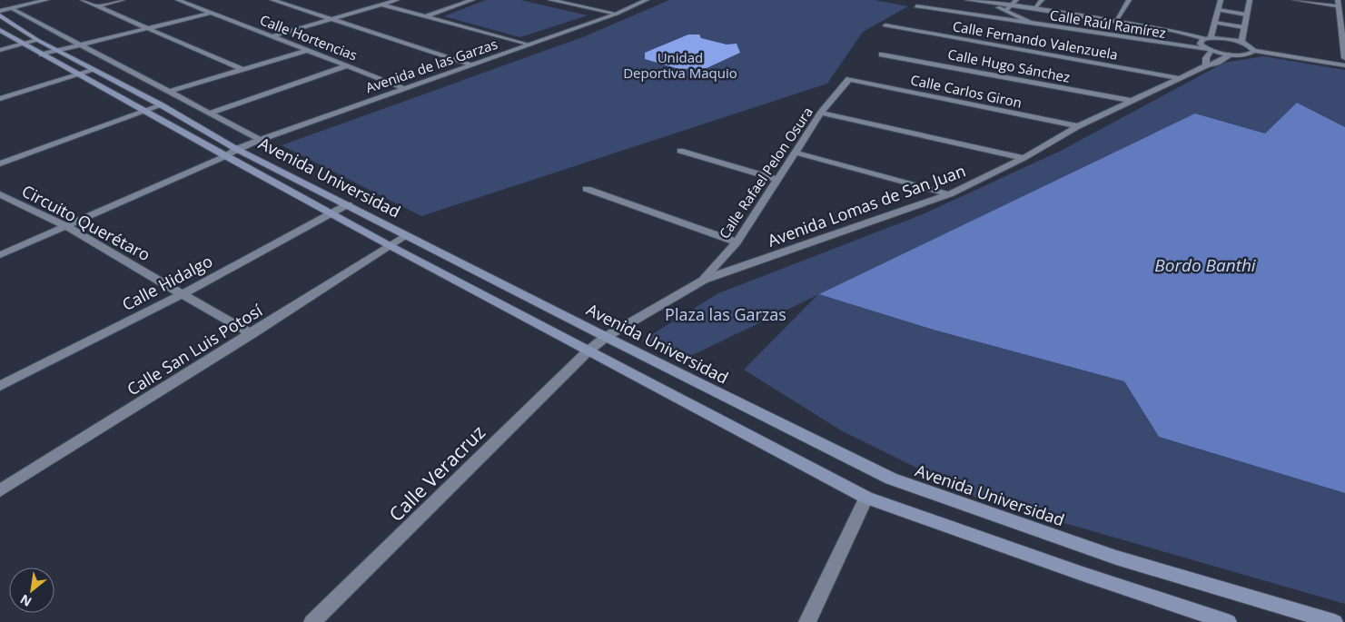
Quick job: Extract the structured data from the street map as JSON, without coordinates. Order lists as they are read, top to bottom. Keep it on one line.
{"streets":{"main road":["Avenida Universidad"],"street":["Calle Raúl Ramírez","Calle Hortencias","Calle Fernando Valenzuela","Avenida de las Garzas","Calle Hugo Sánchez","Calle Carlos Giron","Calle Rafael Pelon Osura","Avenida Lomas de San Juan","Circuito Querétaro","Calle Hidalgo","Calle San Luis Potosí","Calle Veracruz"]},"crossings":[["Calle Raúl Ramírez","Avenida Lomas de San Juan"],["Calle Hortencias","Avenida de las Garzas"],["Calle Fernando Valenzuela","Avenida Lomas de San Juan"],["Avenida de las Garzas","Avenida Universidad"],["Avenida de las Garzas","Circuito Querétaro"],["Calle Hugo Sánchez","Avenida Lomas de San Juan"],["Calle Carlos Giron","Calle Rafael Pelon Osura"],["Calle Carlos Giron","Avenida Lomas de San Juan"],["Calle Rafael Pelon Osura","Avenida Lomas de San Juan"],["Avenida Universidad","Avenida Lomas de San Juan"],["Avenida Universidad","Calle Hidalgo"],["Avenida Universidad","Calle San Luis Potosí"],["Avenida Universidad","Calle Veracruz"],["Avenida Lomas de San Juan","Calle Veracruz"],["Circuito Querétaro","Calle Hidalgo"],["Circuito Querétaro","Calle San Luis Potosí"]],"water":["Bordo Banthi"],"parks":["Unidad Deportiva Maquio","Plaza las Garzas"],"north":"bottom left"}
